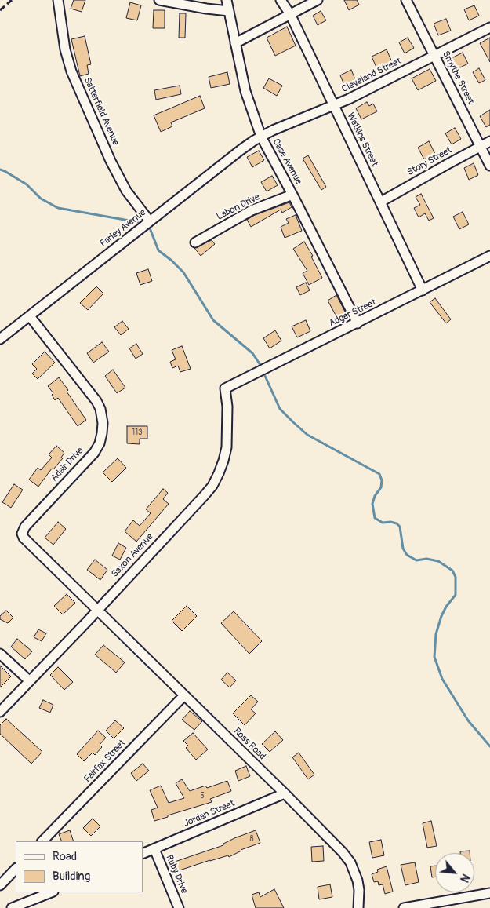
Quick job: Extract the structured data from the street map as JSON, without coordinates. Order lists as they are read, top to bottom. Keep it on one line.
{"streets":{"street":["Cleveland Street","Smythe Street","Satterfield Avenue","Watkins Street","Case Avenue","Story Street","Labon Drive","Farley Avenue","Adger Street","Adair Drive","Saxon Avenue","Ross Road","Fairfax Street","Jordan Street","Ruby Drive"]},"crossings":[["Cleveland Street","Smythe Street"],["Cleveland Street","Watkins Street"],["Cleveland Street","Case Avenue"],["Cleveland Street","Farley Avenue"],["Smythe Street","Story Street"],["Satterfield Avenue","Farley Avenue"],["Watkins Street","Story Street"],["Watkins Street","Adger Street"],["Case Avenue","Labon Drive"],["Case Avenue","Farley Avenue"],["Case Avenue","Adger Street"],["Farley Avenue","Adair Drive"],["Adger Street","Saxon Avenue"],["Adair Drive","Saxon Avenue"],["Adair Drive","Ross Road"],["Saxon Avenue","Ross Road"],["Ross Road","Fairfax Street"],["Ross Road","Jordan Street"],["Jordan Street","Ruby Drive"]],"house_numbers":["113","5","8"],"legend":["Road","Building"],"north":"bottom right"}
